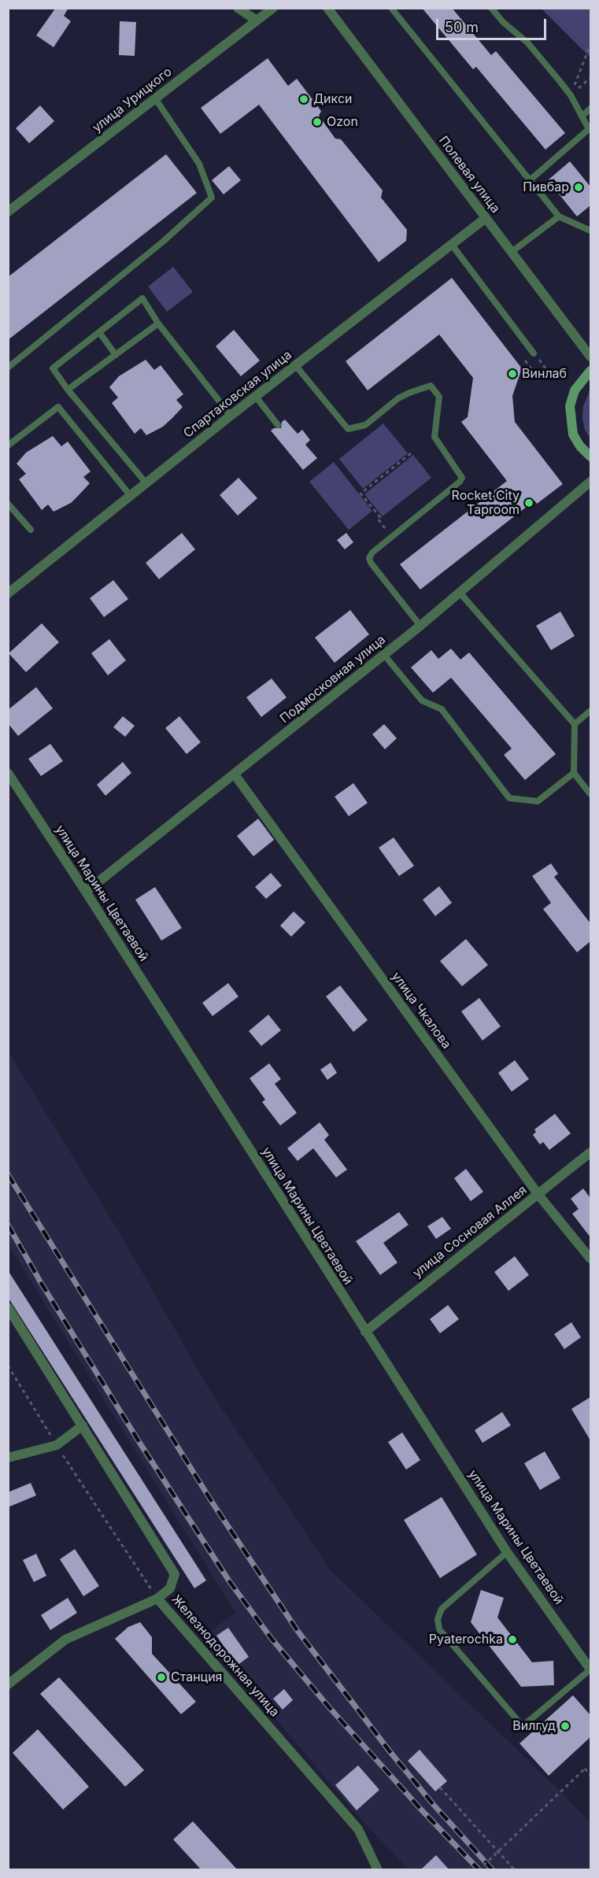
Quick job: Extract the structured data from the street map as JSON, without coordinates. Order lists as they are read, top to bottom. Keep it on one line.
{"streets":{"street":["улица Урицкого","Полевая улица","Спартаковская улица","Подмосковная улица","улица Марины Цветаевой","улица Чкалова","улица Сосновая Аллея","Железнодорожная улица"]},"crossings":[["Полевая улица","Спартаковская улица"],["Подмосковная улица","улица Марины Цветаевой"],["Подмосковная улица","улица Чкалова"],["улица Марины Цветаевой","улица Сосновая Аллея"],["улица Чкалова","улица Сосновая Аллея"]],"places":["Дикси","Ozon","Пивбар","Винлаб","Rocket City Taproom","Pyaterochka","Станция","Вилгуд"],"scale_bar":"50 m"}
